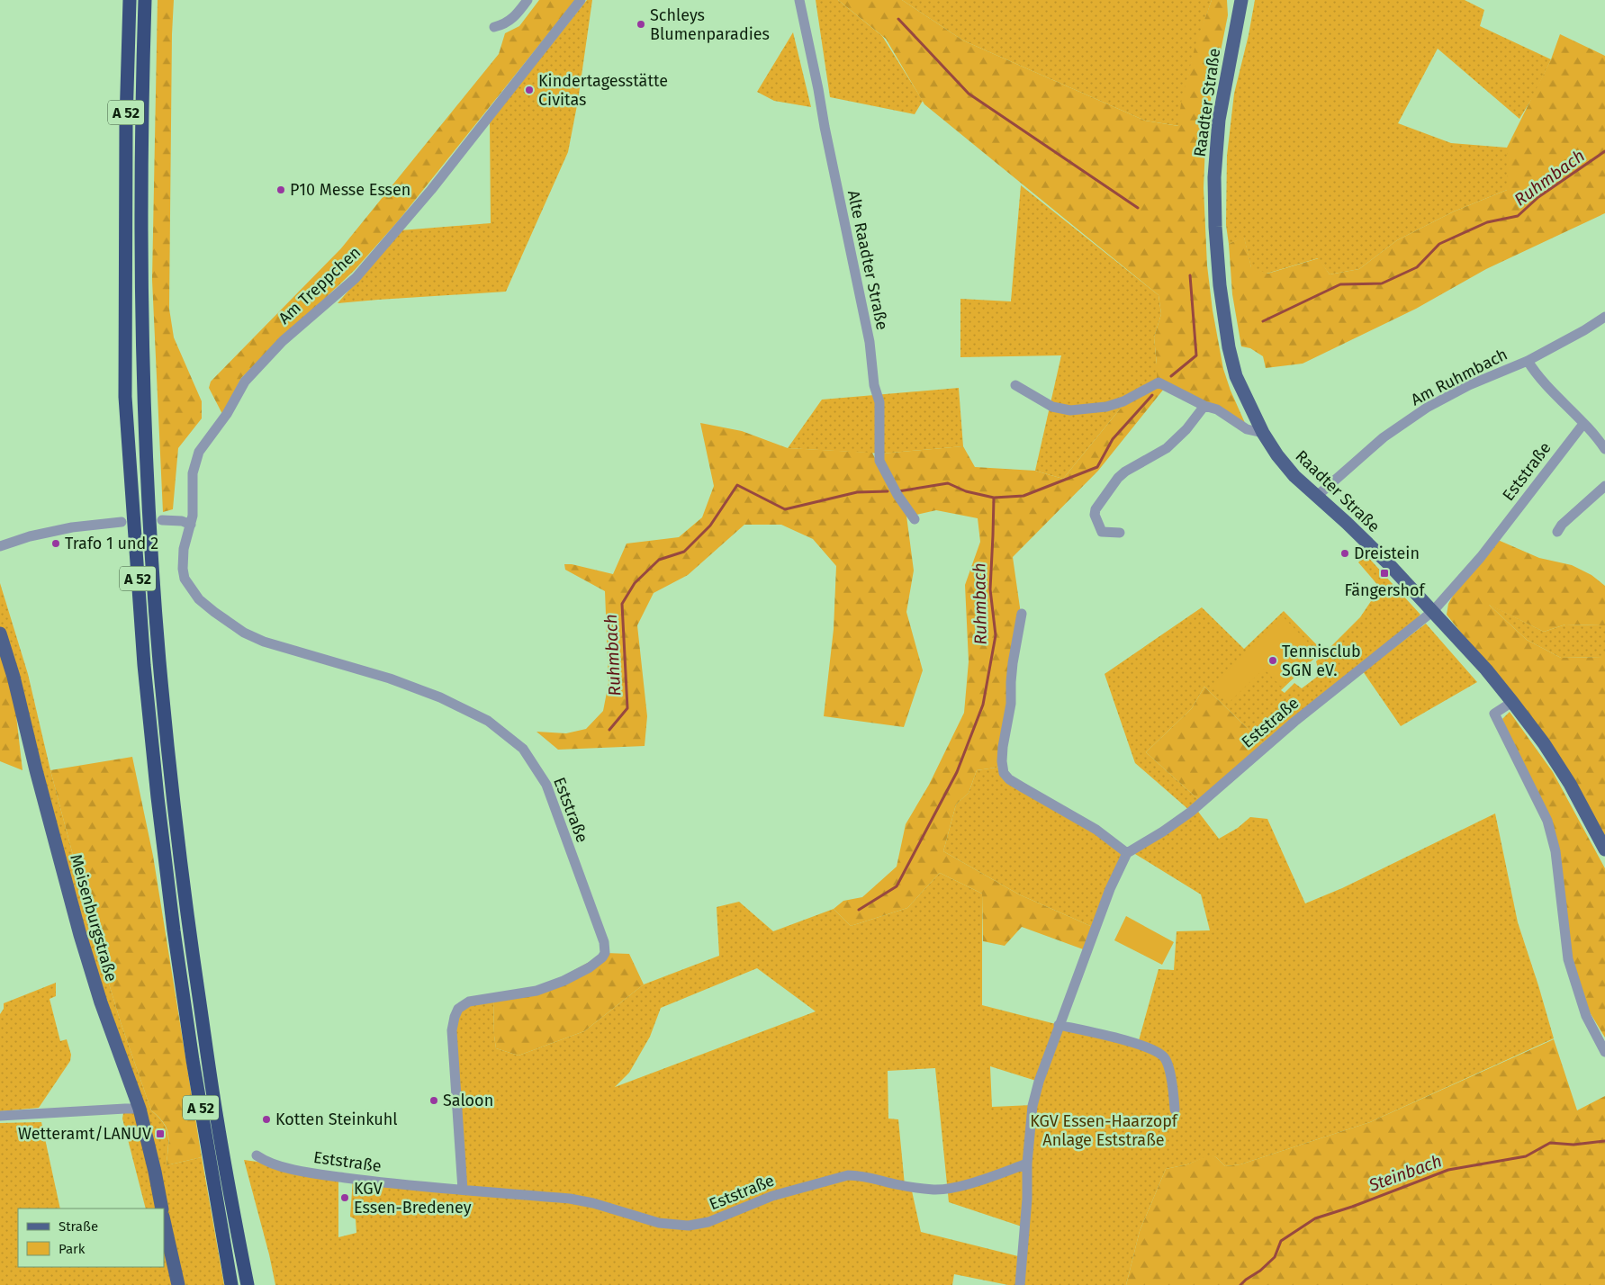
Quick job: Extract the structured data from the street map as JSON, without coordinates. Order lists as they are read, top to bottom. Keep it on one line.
{"streets":{"highway":["A 52"],"main road":["Raadter Straße","Meisenburgstraße"],"street":["Alte Raadter Straße","Am Treppchen","Am Ruhmbach","Eststraße"]},"crossings":[["Raadter Straße","Am Ruhmbach"],["Raadter Straße","Eststraße"],["Am Treppchen","Eststraße"]],"water":["Ruhmbach","Steinbach"],"parks":["KGV Essen-Haarzopf Anlage Eststraße"],"places":{"other":["Schleys Blumenparadies","Kindertagesstätte Civitas","P10 Messe Essen","Trafo 1 und 2","Dreistein","Tennisclub SGN eV.","Saloon","Kotten Steinkuhl","KGV Essen-Bredeney"],"transit":["Fängershof","Wetteramt/LANUV"]},"legend":["Straße","Park"]}
